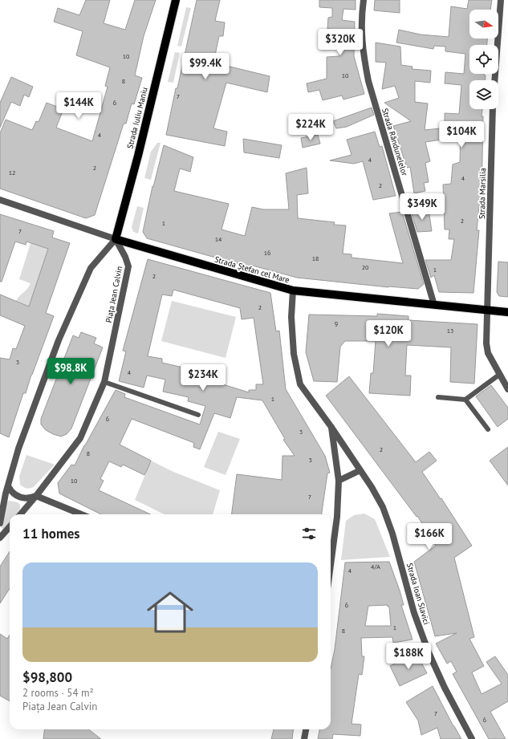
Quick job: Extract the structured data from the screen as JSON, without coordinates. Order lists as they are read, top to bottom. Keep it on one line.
{"streets":{"main road":["Strada Iuliu Maniu","Strada Ștefan cel Mare"],"street":["Strada Rândunelelor","Strada Marsilia","Piața Jean Calvin","Strada Ioan Slavici"]},"crossings":[["Strada Iuliu Maniu","Strada Ștefan cel Mare"],["Strada Iuliu Maniu","Piața Jean Calvin"],["Strada Rândunelelor","Strada Ștefan cel Mare"],["Strada Marsilia","Strada Ștefan cel Mare"],["Strada Ștefan cel Mare","Piața Jean Calvin"],["Strada Ștefan cel Mare","Strada Ioan Slavici"]],"house_numbers":["10","10","8","7","6","4","4","2","12","4","2","2","1","7","14","16","18","20","1","2","2","9","13","3","4","1","6","3","2","8","5","10","7","4/A","4","6","1","8","7","6"],"north":"right","page":{"price":["$320K","$99.4K","$144K","$224K","$104K","$349K","$120K","$98.8K","$234K","$166K","$188K"],"heading":"11 homes","list":[{"name":"$98,800","note":"2 rooms · 54 m² · Piața Jean Calvin"}]}}
